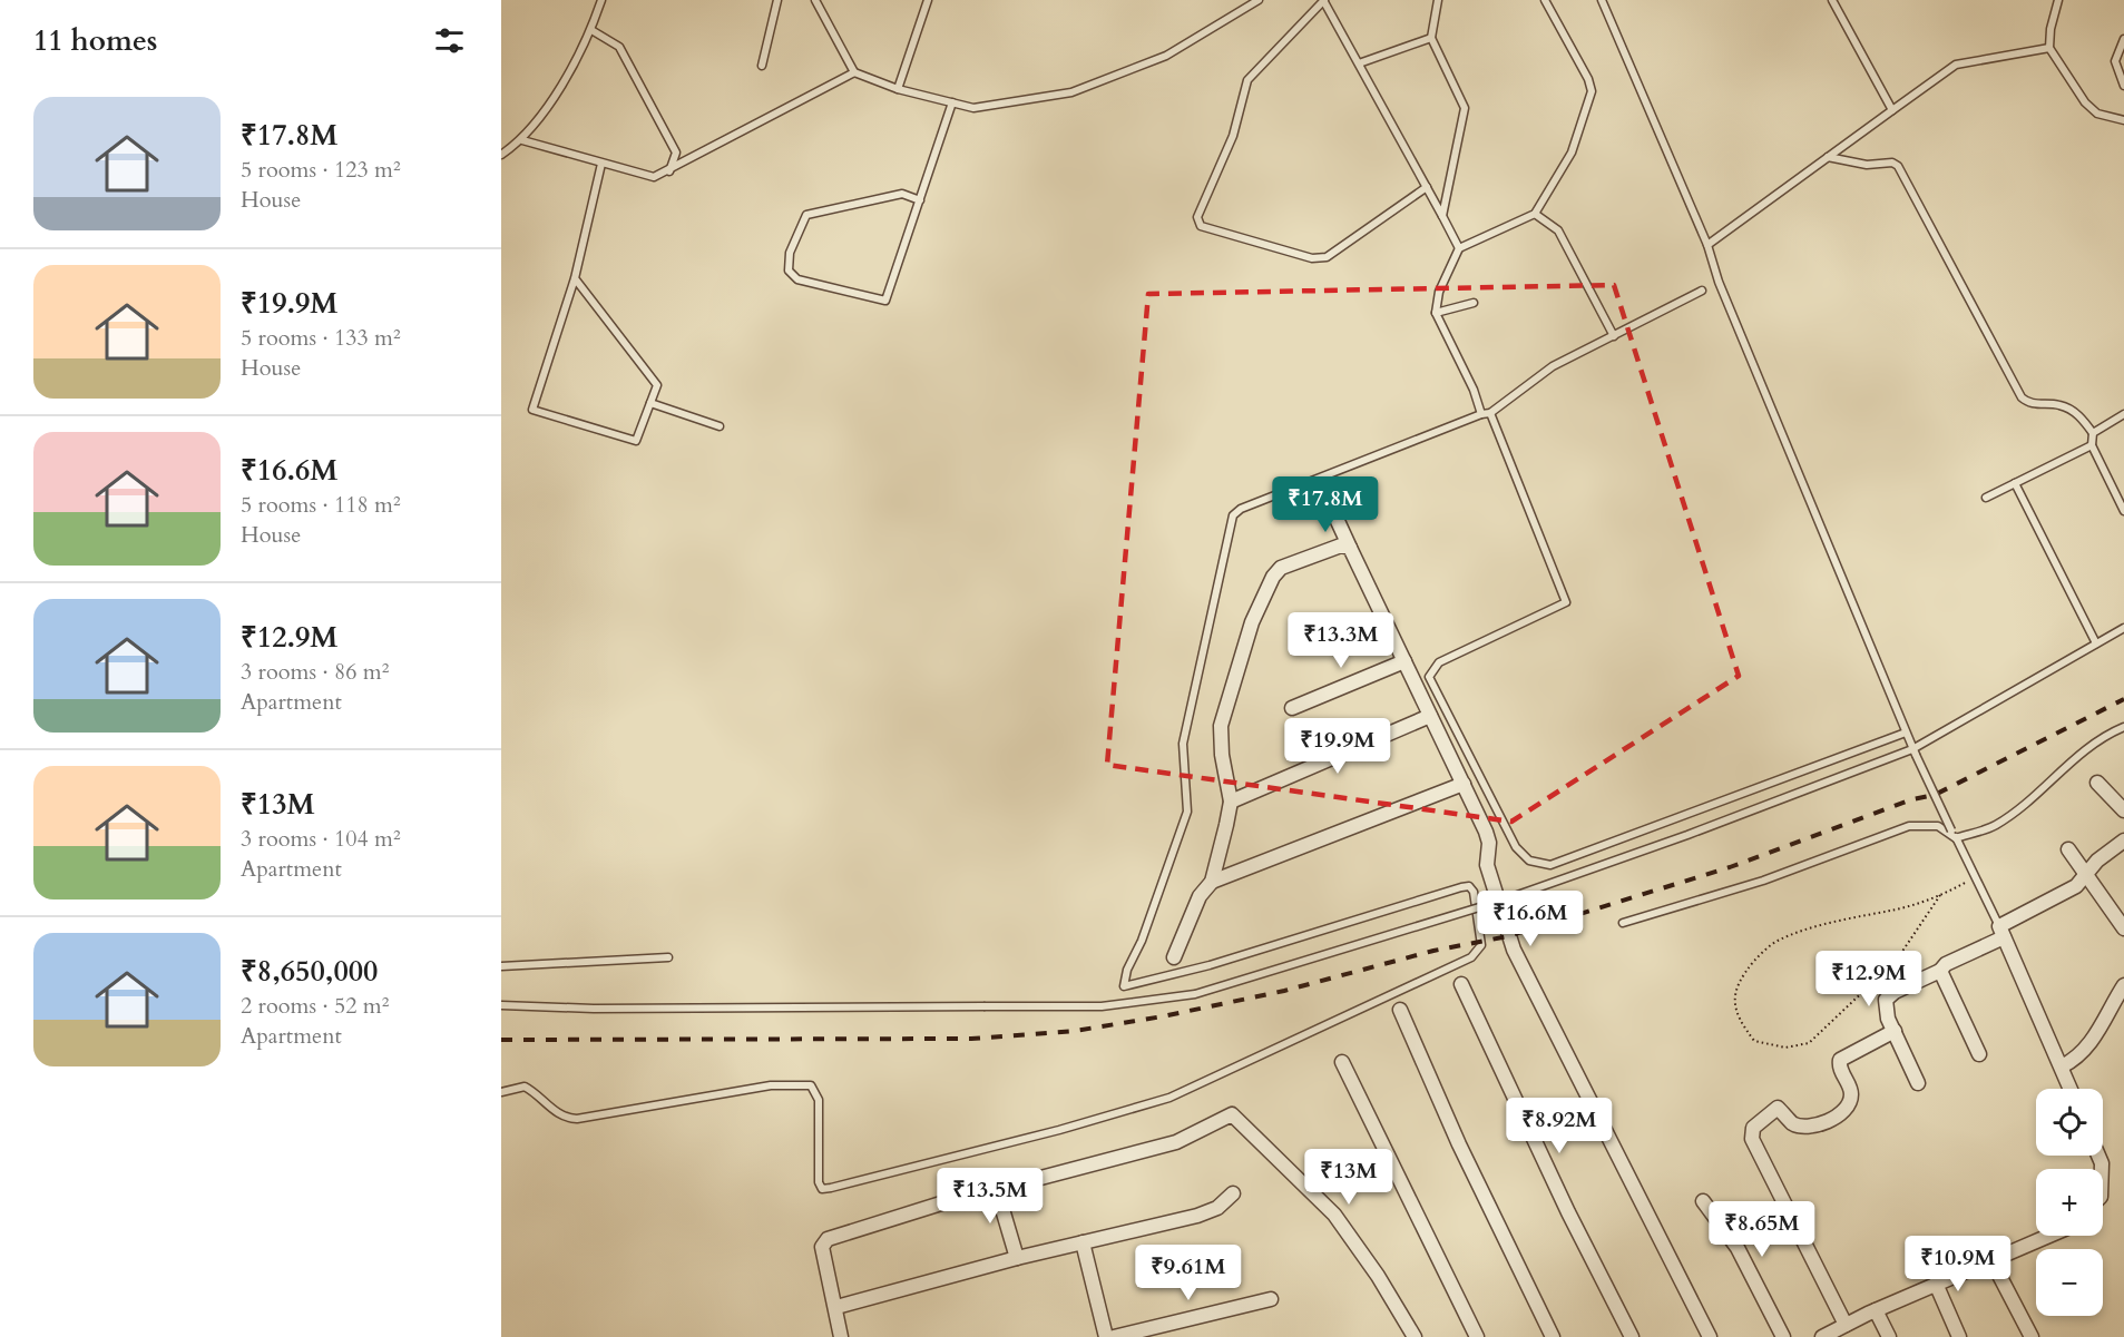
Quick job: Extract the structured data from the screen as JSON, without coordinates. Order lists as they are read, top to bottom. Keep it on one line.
{"page":{"heading":"11 homes","list":[{"name":"₹17.8M","note":"5 rooms · 123 m² · House"},{"name":"₹19.9M","note":"5 rooms · 133 m² · House"},{"name":"₹16.6M","note":"5 rooms · 118 m² · House"},{"name":"₹12.9M","note":"3 rooms · 86 m² · Apartment"},{"name":"₹13M","note":"3 rooms · 104 m² · Apartment"},{"name":"₹8,650,000","note":"2 rooms · 52 m² · Apartment"}],"price":["₹17.8M","₹13.3M","₹19.9M","₹16.6M","₹12.9M","₹8.92M","₹13M","₹13.5M","₹8.65M","₹10.9M","₹9.61M"],"map_buttons":["+","−"]}}
